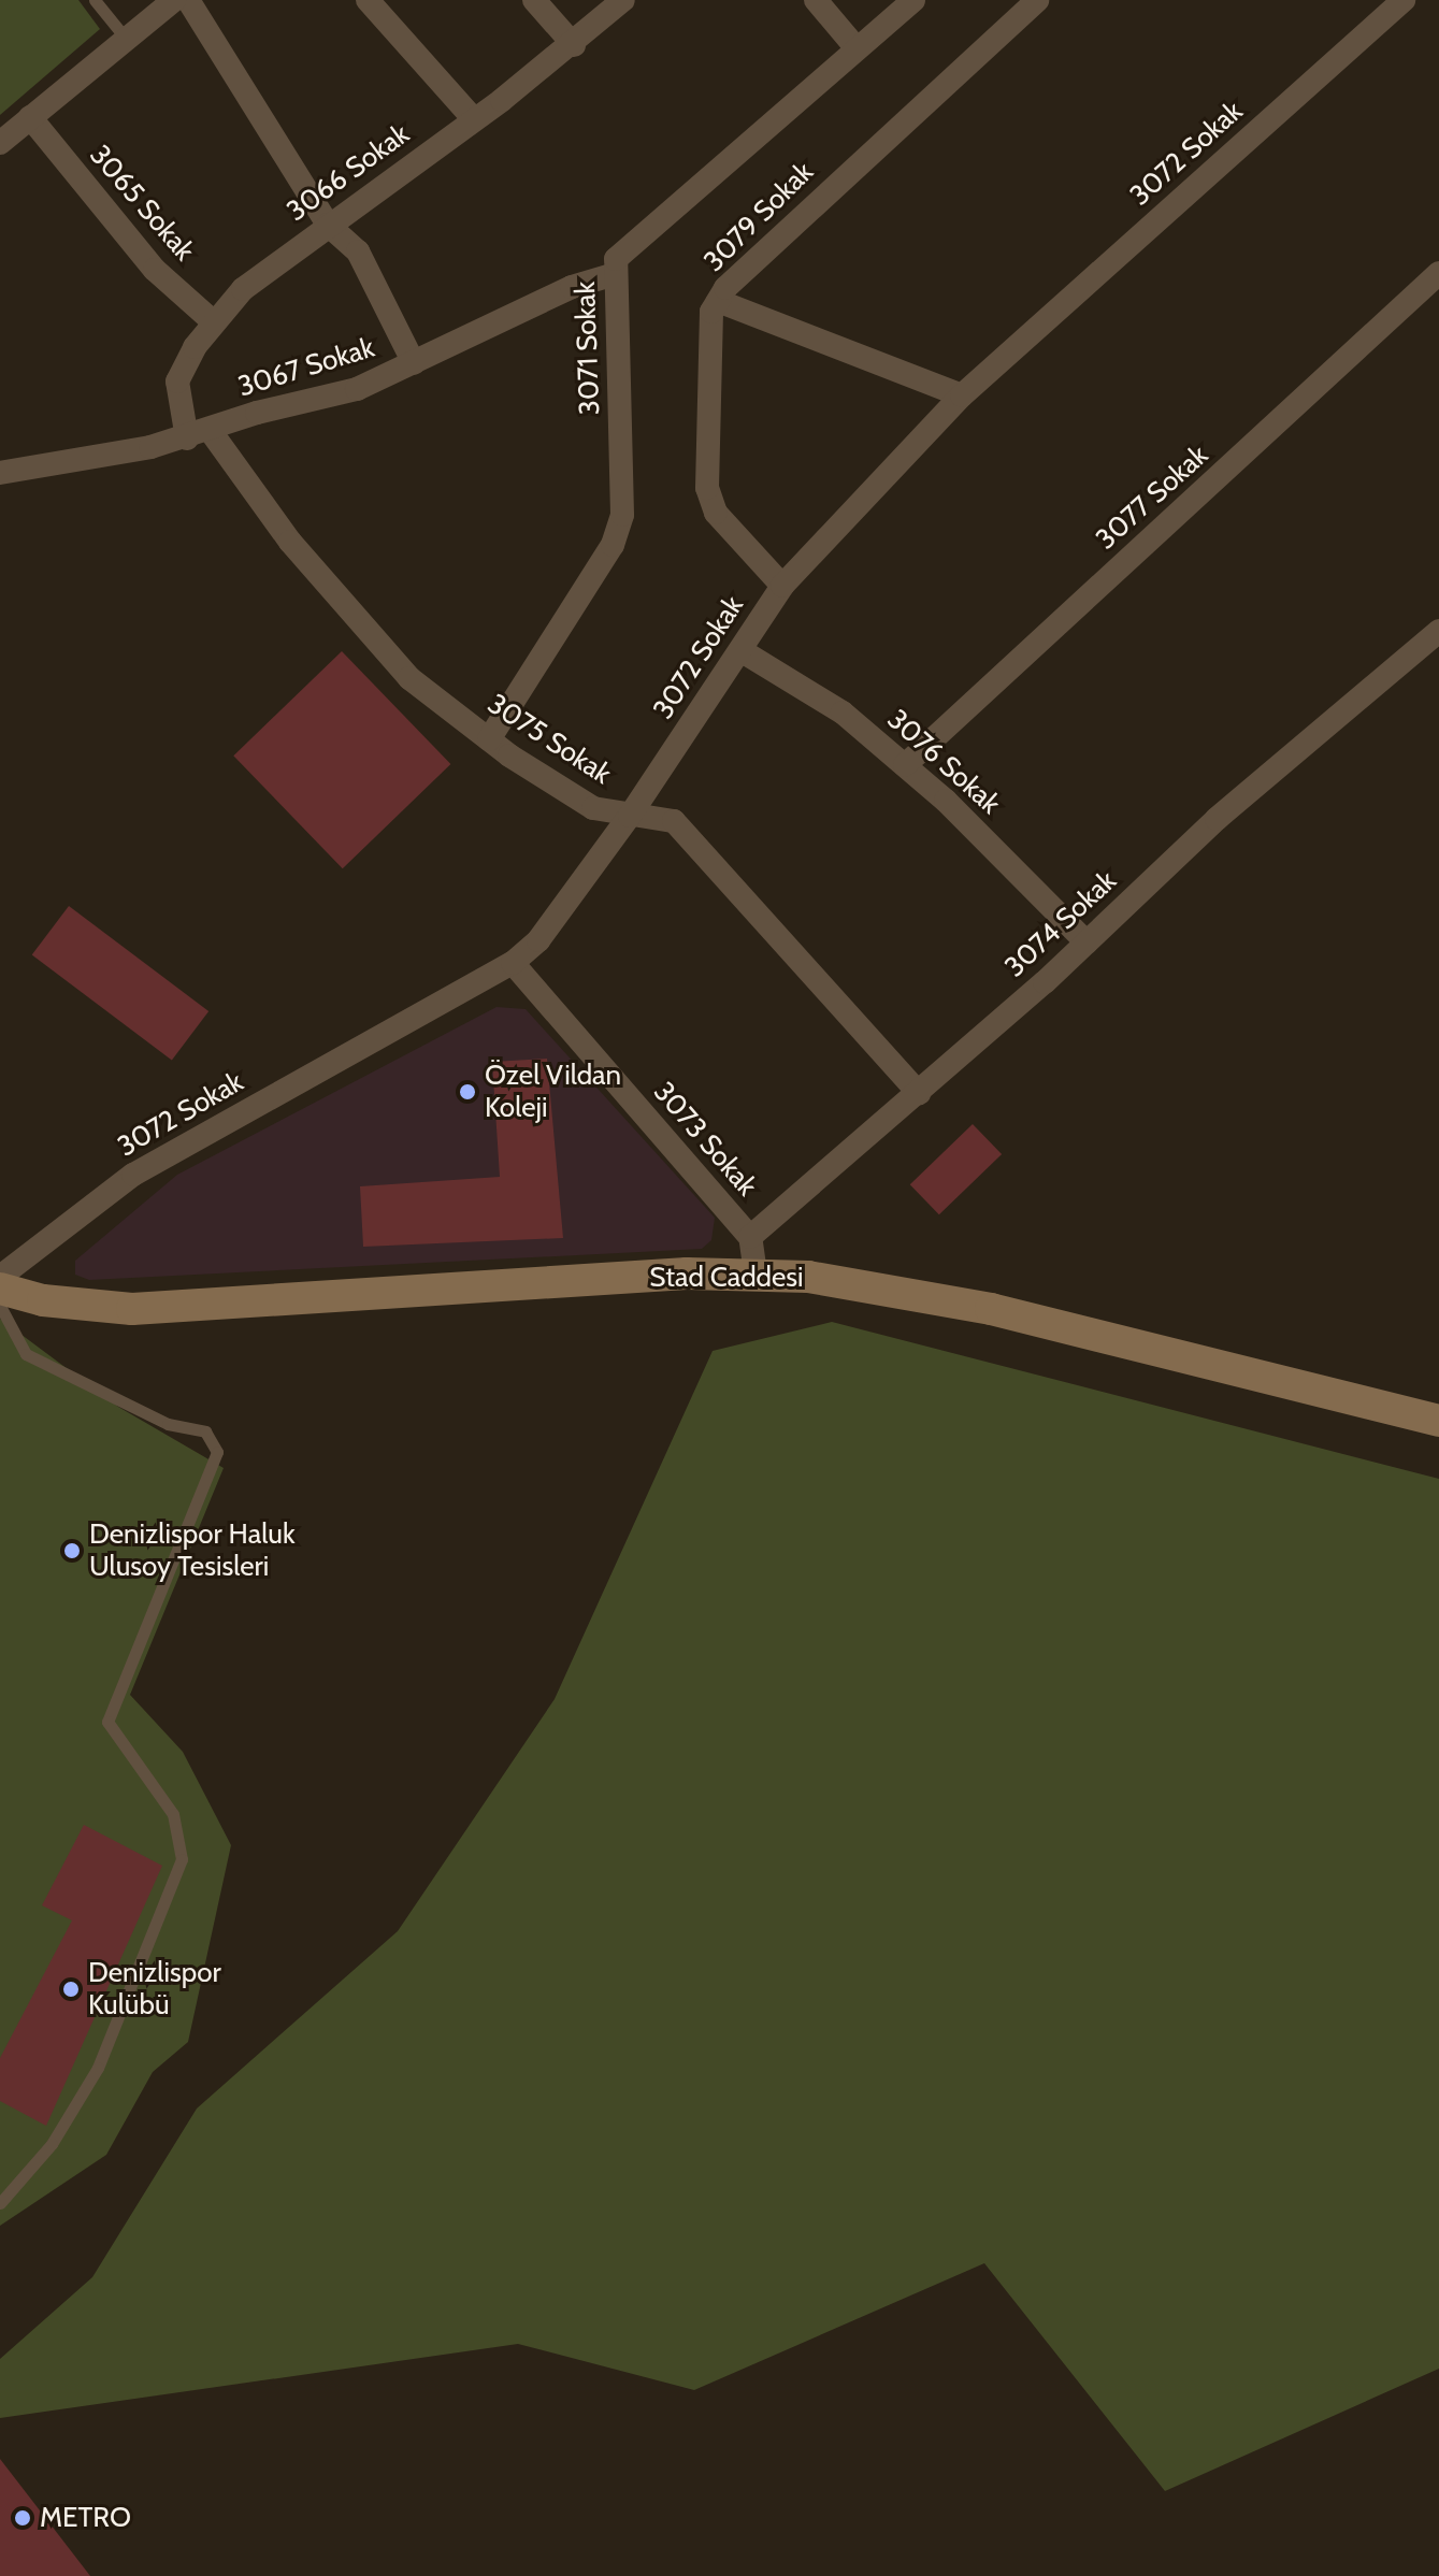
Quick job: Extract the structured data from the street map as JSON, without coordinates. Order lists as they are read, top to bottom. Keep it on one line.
{"streets":{"street":["3072 Sokak","3066 Sokak","3065 Sokak","3079 Sokak","3071 Sokak","3067 Sokak","3077 Sokak","3075 Sokak","3076 Sokak","3074 Sokak","3073 Sokak","Stad Caddesi"]},"crossings":[["3072 Sokak","3079 Sokak"],["3072 Sokak","3075 Sokak"],["3072 Sokak","3076 Sokak"],["3072 Sokak","3073 Sokak"],["3066 Sokak","3065 Sokak"],["3066 Sokak","3067 Sokak"],["3066 Sokak","3075 Sokak"],["3071 Sokak","3067 Sokak"],["3071 Sokak","3075 Sokak"],["3067 Sokak","3075 Sokak"],["3077 Sokak","3076 Sokak"],["3075 Sokak","3074 Sokak"],["3076 Sokak","3074 Sokak"],["3074 Sokak","3073 Sokak"]],"places":["Özel Vildan Koleji","Denizlispor Haluk Ulusoy Tesisleri","Denizlispor Kulübü","METRO"]}
